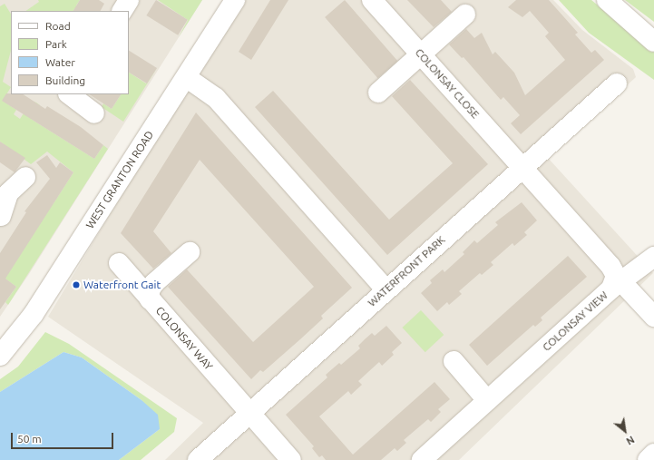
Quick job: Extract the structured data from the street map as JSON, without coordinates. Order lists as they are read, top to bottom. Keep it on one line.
{"streets":{"street":["COLONSAY CLOSE","WEST GRANTON ROAD","WATERFRONT PARK","COLONSAY VIEW","COLONSAY WAY"]},"crossings":[["COLONSAY CLOSE","WATERFRONT PARK"],["WATERFRONT PARK","COLONSAY WAY"]],"places":["Waterfront Gait"],"legend":["Road","Park","Water","Building"],"scale_bar":"50 m","north":"bottom right"}
